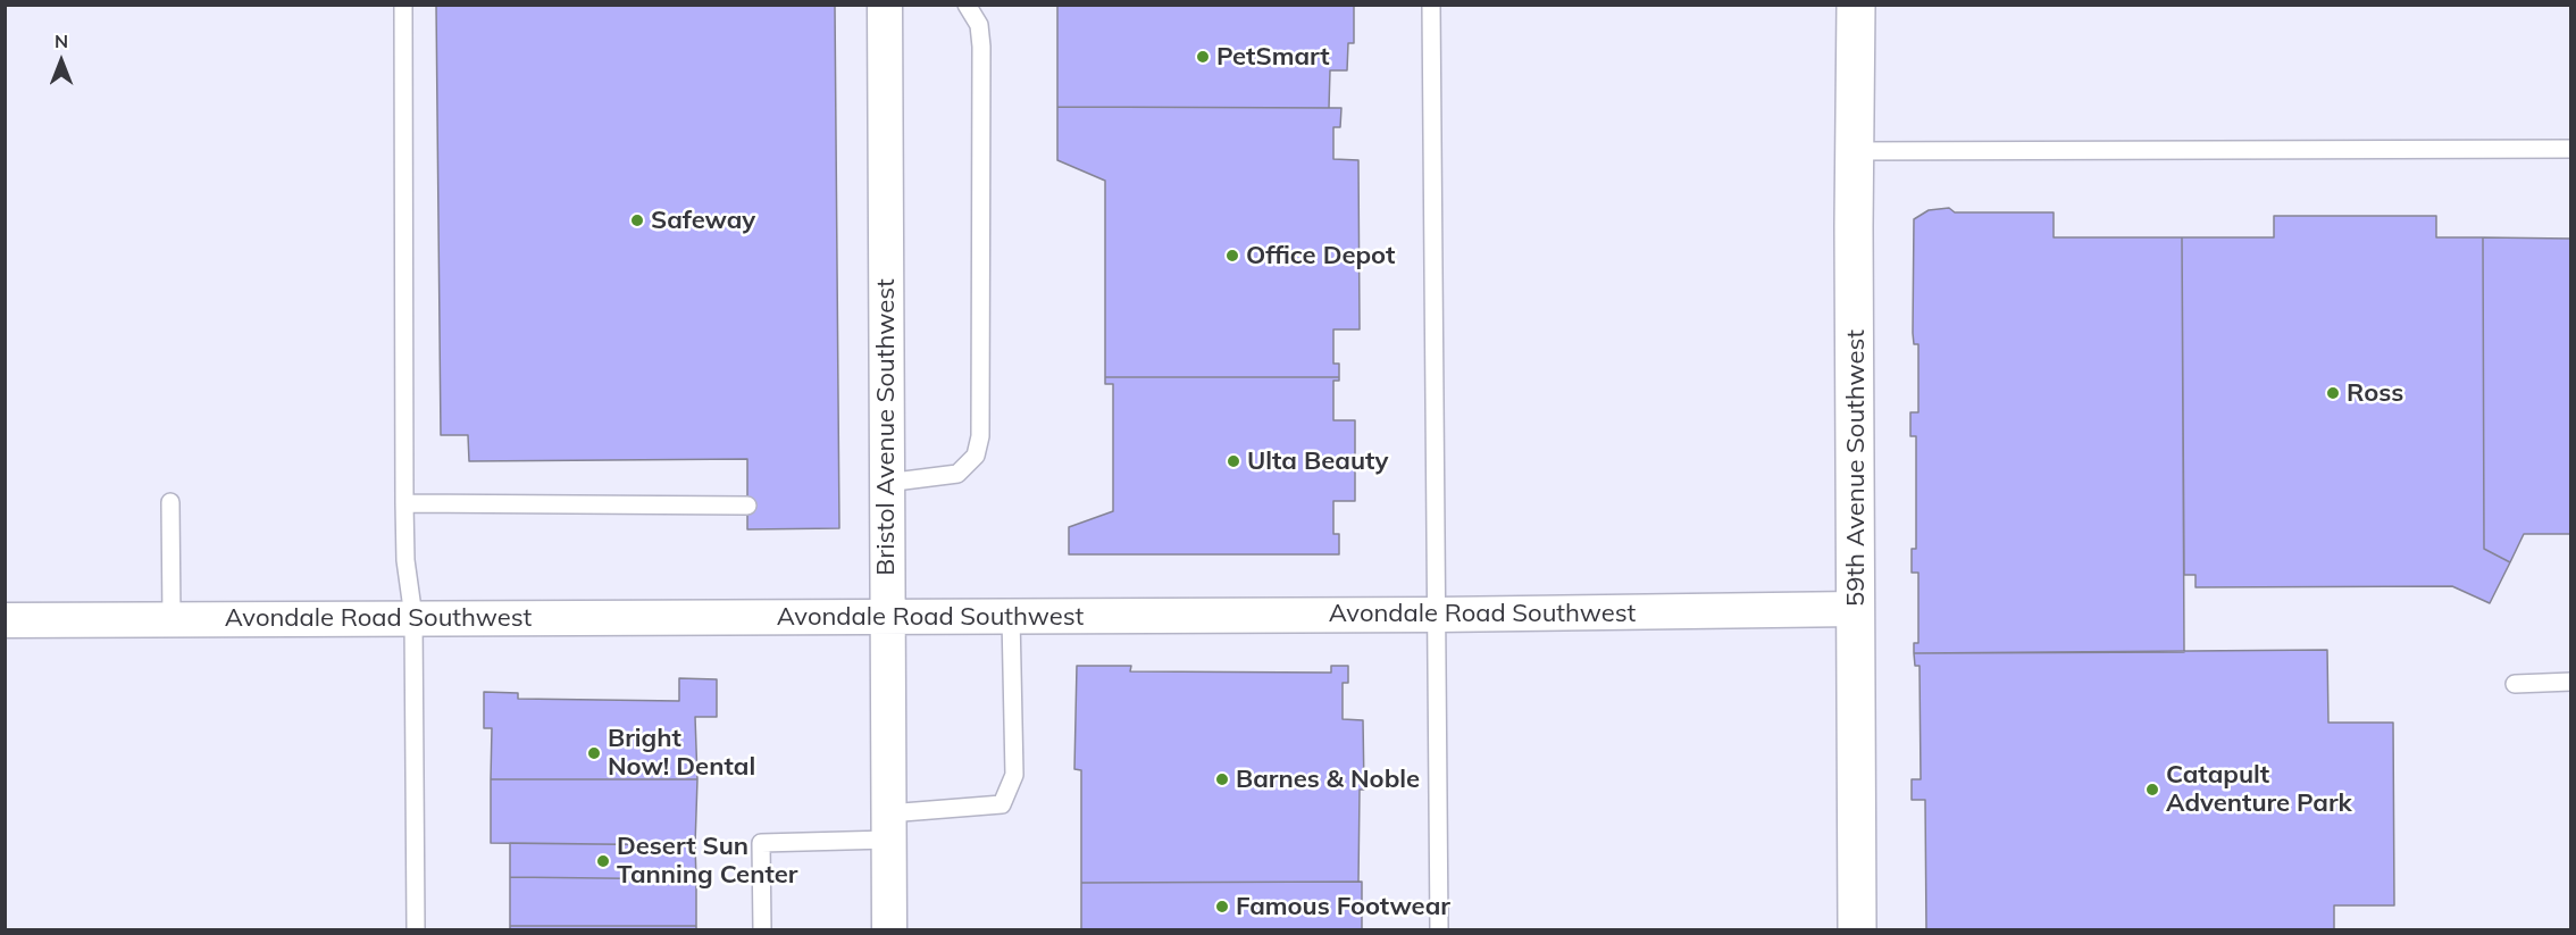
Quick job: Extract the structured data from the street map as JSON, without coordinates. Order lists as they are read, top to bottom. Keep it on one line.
{"streets":{"street":["Bristol Avenue Southwest","59th Avenue Southwest","Avondale Road Southwest"]},"crossings":[["Bristol Avenue Southwest","Avondale Road Southwest"],["59th Avenue Southwest","Avondale Road Southwest"]],"places":["PetSmart","Safeway","Office Depot","Ross","Ulta Beauty","Bright Now! Dental","Barnes & Noble","Catapult Adventure Park","Desert Sun Tanning Center","Famous Footwear"],"north":"top"}
